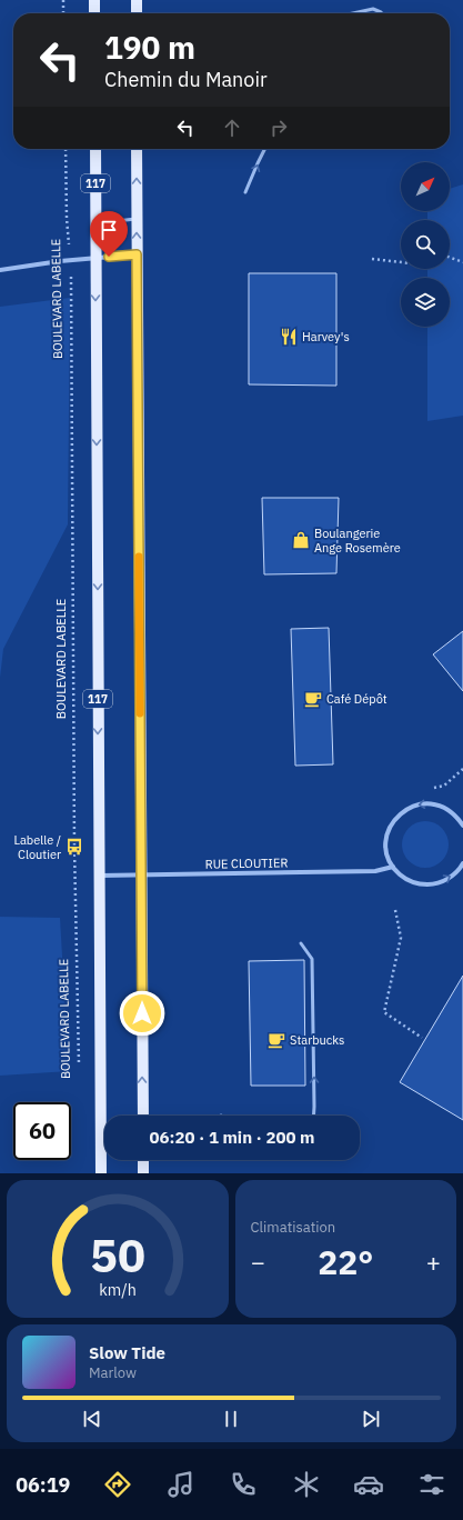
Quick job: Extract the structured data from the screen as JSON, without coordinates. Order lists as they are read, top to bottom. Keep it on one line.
{"streets":{"main road":["117"],"street":["RUE CLOUTIER"],"path":["BOULEVARD LABELLE"]},"crossings":[["117","RUE CLOUTIER"]],"places":{"restaurant":["Harvey's"],"shop":["Boulangerie Ange Rosemère"],"cafe":["Café Dépôt","Starbucks"],"bus stop":["Labelle / Cloutier"]},"north":"top right","page":{"turn":["190 m","Chemin du Manoir"],"limit":"60","trip":"06:20 · 1 min · 200 m","tile":"Climatisation","heat":["−","22°","+"],"song":["Slow Tide","Marlow"],"tabs":"06:19","gauge":["50","km/h"]}}
